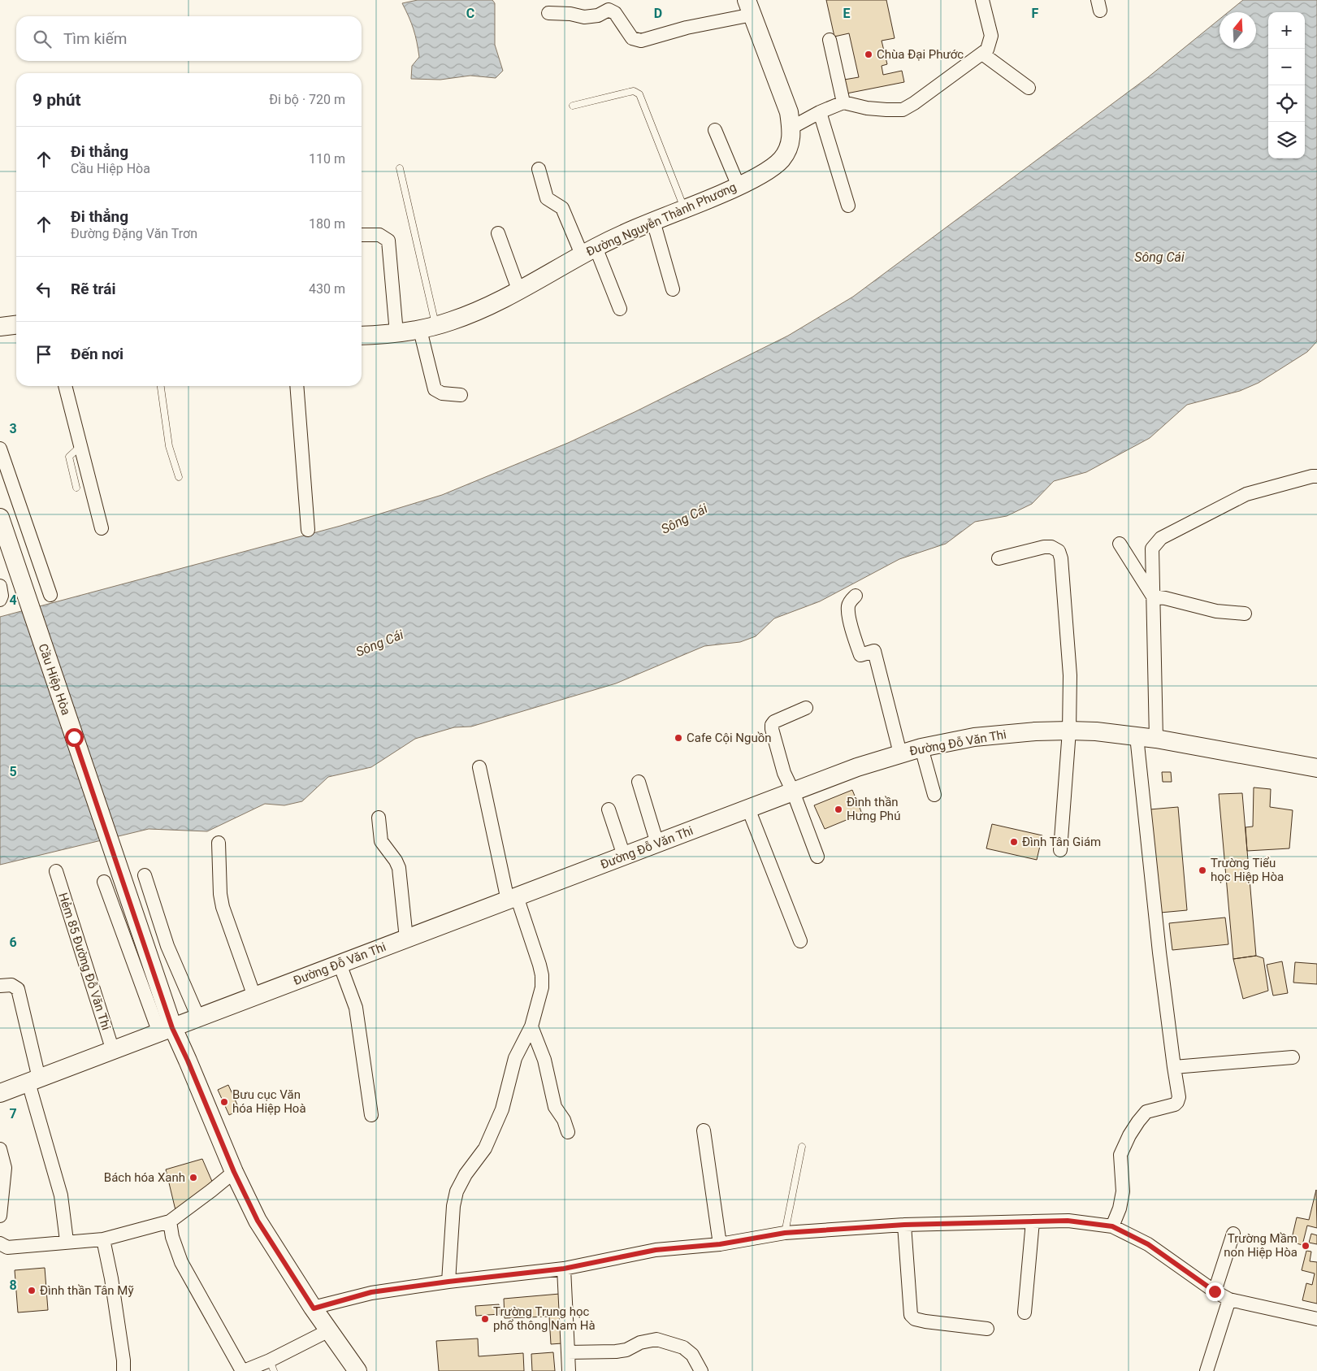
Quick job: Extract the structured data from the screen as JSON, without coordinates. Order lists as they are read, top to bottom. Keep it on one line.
{"streets":{"main road":["Đường Nguyễn Thành Phương","Cầu Hiệp Hòa","Đường Đỗ Văn Thi"],"street":["Hẻm 85 Đường Đỗ Văn Thi"]},"crossings":[["Cầu Hiệp Hòa","Đường Đỗ Văn Thi"],["Đường Đỗ Văn Thi","Hẻm 85 Đường Đỗ Văn Thi"]],"water":["Sông Cái"],"places":["Chùa Đại Phước","Cafe Cội Nguồn","Đình thần Hưng Phú","Đình Tân Giám","Trường Tiểu học Hiệp Hòa","Bưu cục Văn hóa Hiệp Hoà","Bách hóa Xanh","Trường Mầm non Hiệp Hòa","Đình thần Tân Mỹ","Trường Trung học phổ thông Nam Hà"],"north":"top","page":{"map_buttons":["+","−"],"search":"Tìm kiếm","heading":["9 phút","Đi bộ · 720 m"],"list":[["Đi thẳng","Cầu Hiệp Hòa","110 m"],["Đi thẳng","Đường Đặng Văn Trơn","180 m"],["Rẽ trái","430 m"],"Đến nơi"]},"grid":{"columns":["C","D","E","F"],"rows":["3","4","5","6","7","8"]}}
